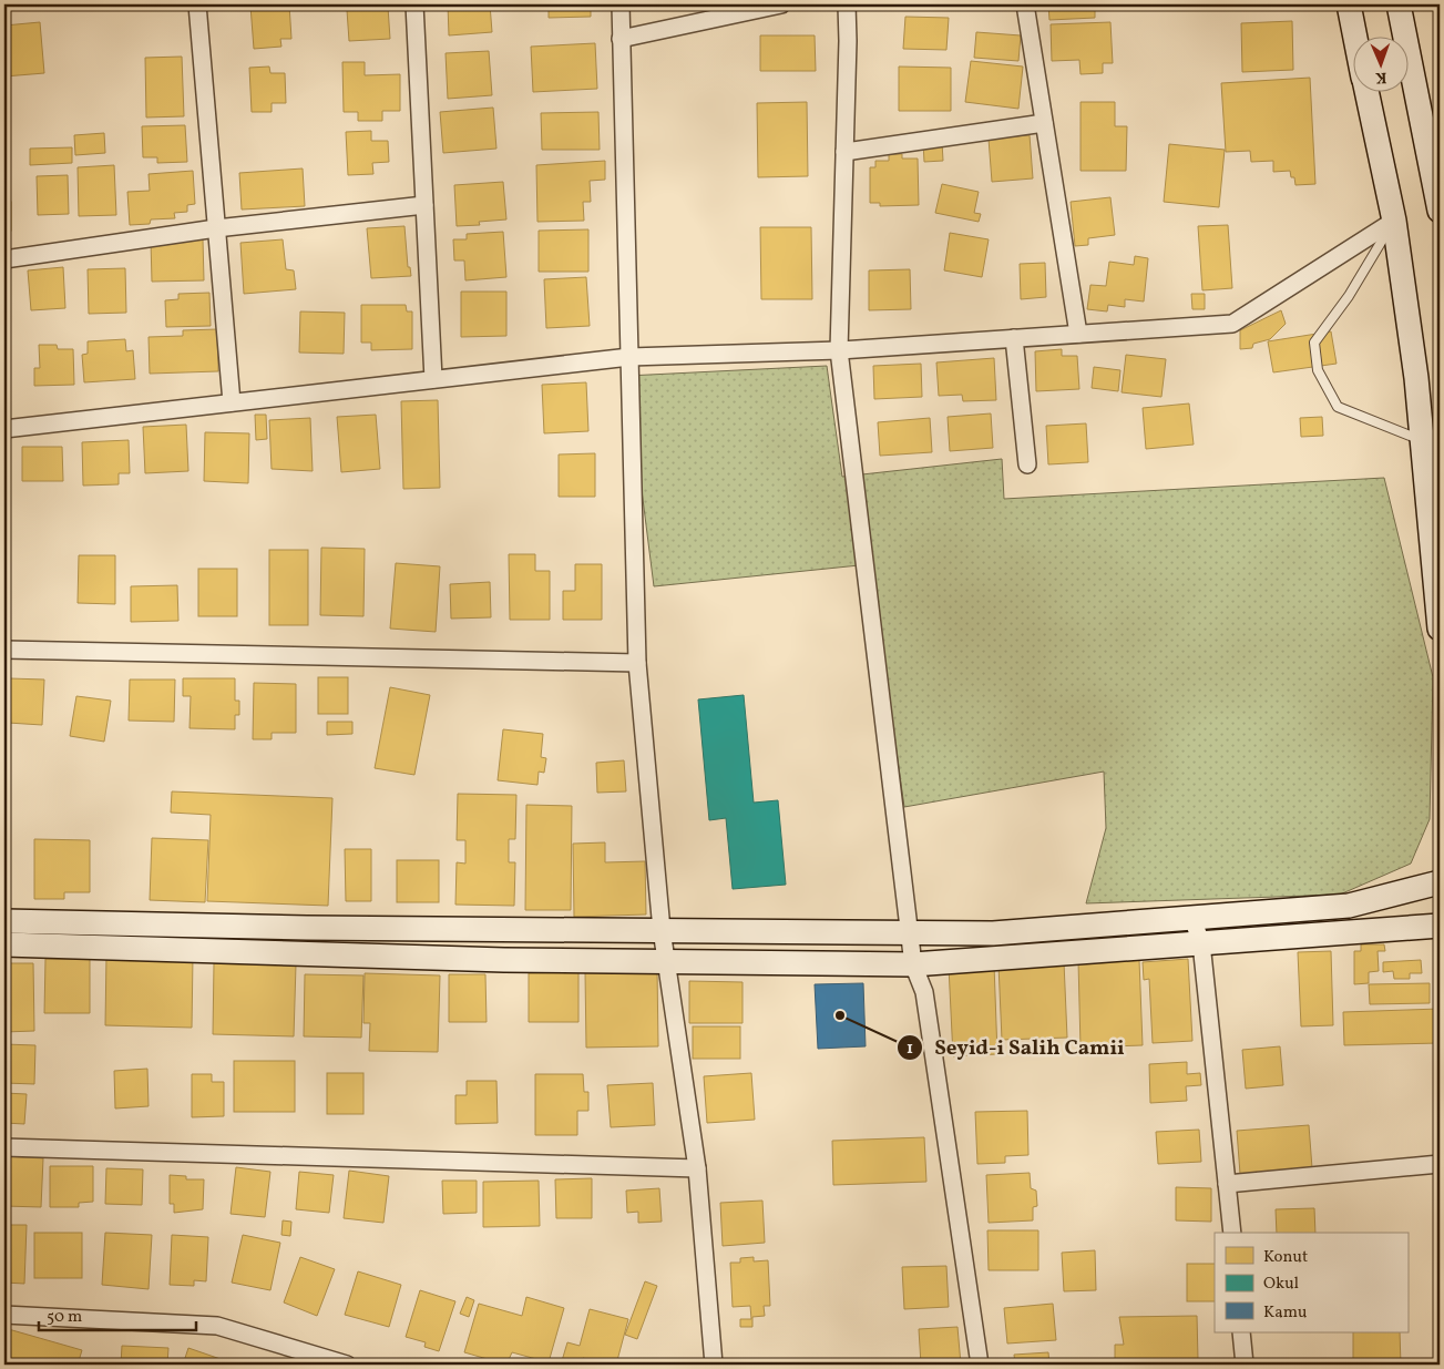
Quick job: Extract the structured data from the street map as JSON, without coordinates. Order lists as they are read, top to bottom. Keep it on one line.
{"places":["Seyid-i Salih Camii"],"legend":["Konut","Okul","Kamu"],"scale_bar":"50 m","north":"bottom"}
